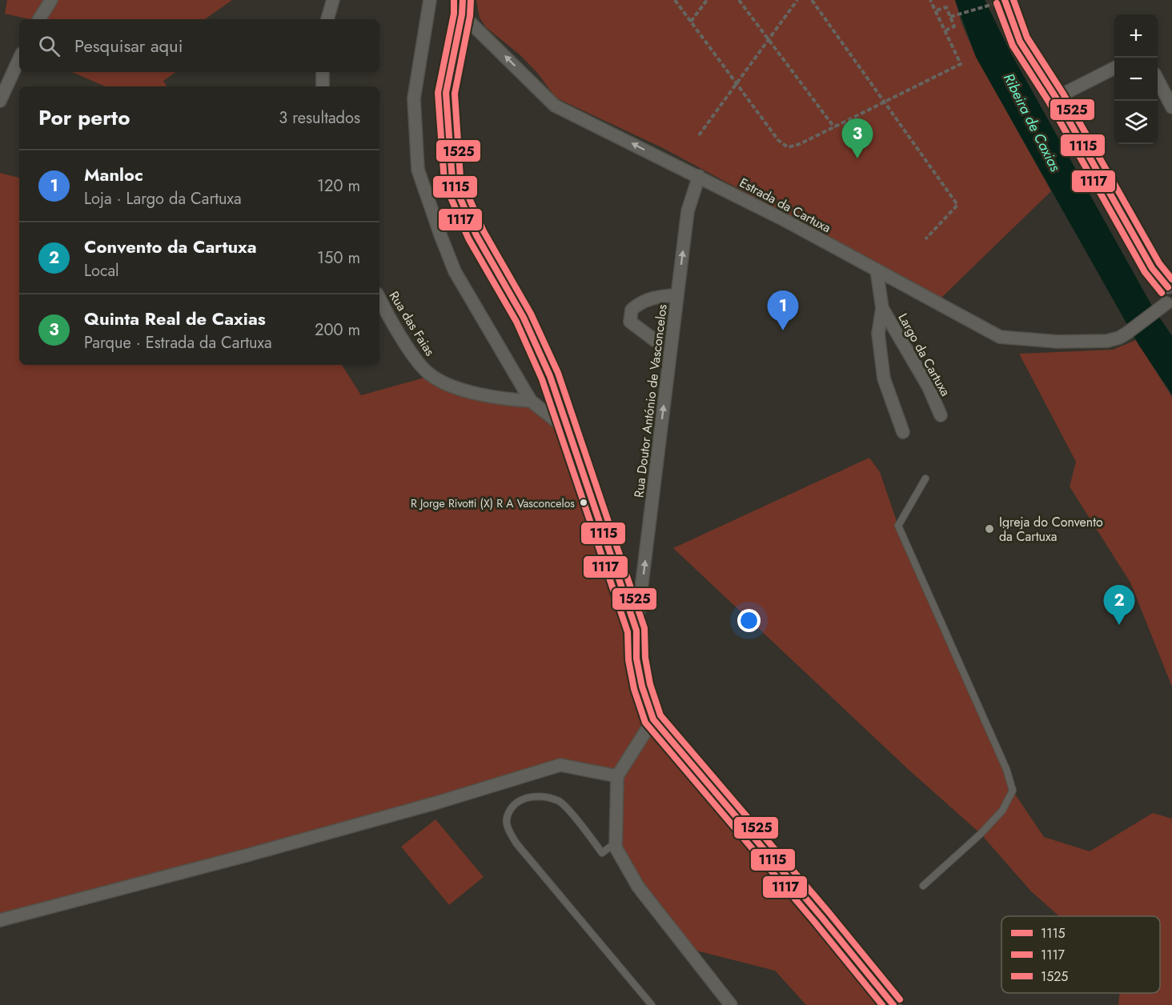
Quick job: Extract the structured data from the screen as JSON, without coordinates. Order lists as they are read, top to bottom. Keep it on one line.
{"streets":{"street":["Estrada da Cartuxa","Rua das Faias","Largo da Cartuxa","Rua Doutor António de Vasconcelos"]},"crossings":[["Estrada da Cartuxa","Largo da Cartuxa"],["Estrada da Cartuxa","Rua Doutor António de Vasconcelos"]],"one_way":["Estrada da Cartuxa","Rua Doutor António de Vasconcelos"],"water":["Ribeira de Caxias"],"places":["R Jorge Rivotti (X) R A Vasconcelos","Igreja do Convento da Cartuxa"],"lines":["transit line 1115","transit line 1117","transit line 1525"],"legend":["1115","1117","1525"],"page":{"map_buttons":["+","−"],"search":"Pesquisar aqui","heading":["Por perto","3 resultados"],"pins":["3","1","2"],"list":[{"mark":"1","name":"Manloc","note":"Loja · Largo da Cartuxa","value":"120 m"},{"mark":"2","name":"Convento da Cartuxa","note":"Local","value":"150 m"},{"mark":"3","name":"Quinta Real de Caxias","note":"Parque · Estrada da Cartuxa","value":"200 m"}]}}
